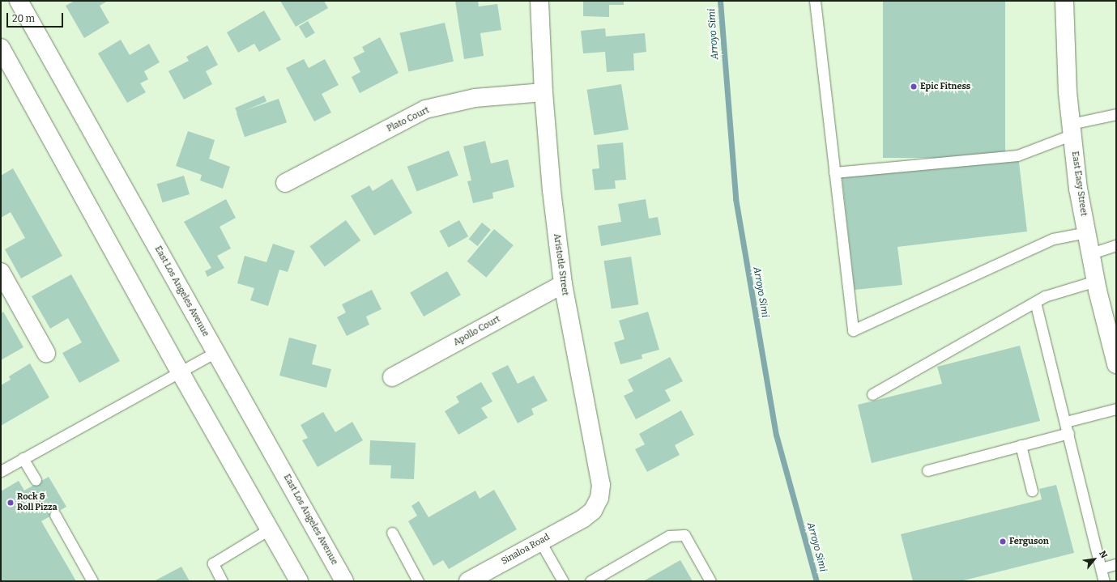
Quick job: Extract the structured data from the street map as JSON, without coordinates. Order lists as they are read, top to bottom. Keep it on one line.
{"streets":{"street":["Plato Court","East Easy Street","Aristotle Street","East Los Angeles Avenue","Apollo Court","Sinaloa Road"]},"crossings":[["Plato Court","Aristotle Street"],["Aristotle Street","Apollo Court"],["Aristotle Street","Sinaloa Road"]],"water":["Arroyo Simi"],"places":["Epic Fitness","Rock & Roll Pizza","Ferguson"],"scale_bar":"20 m","north":"top right"}
